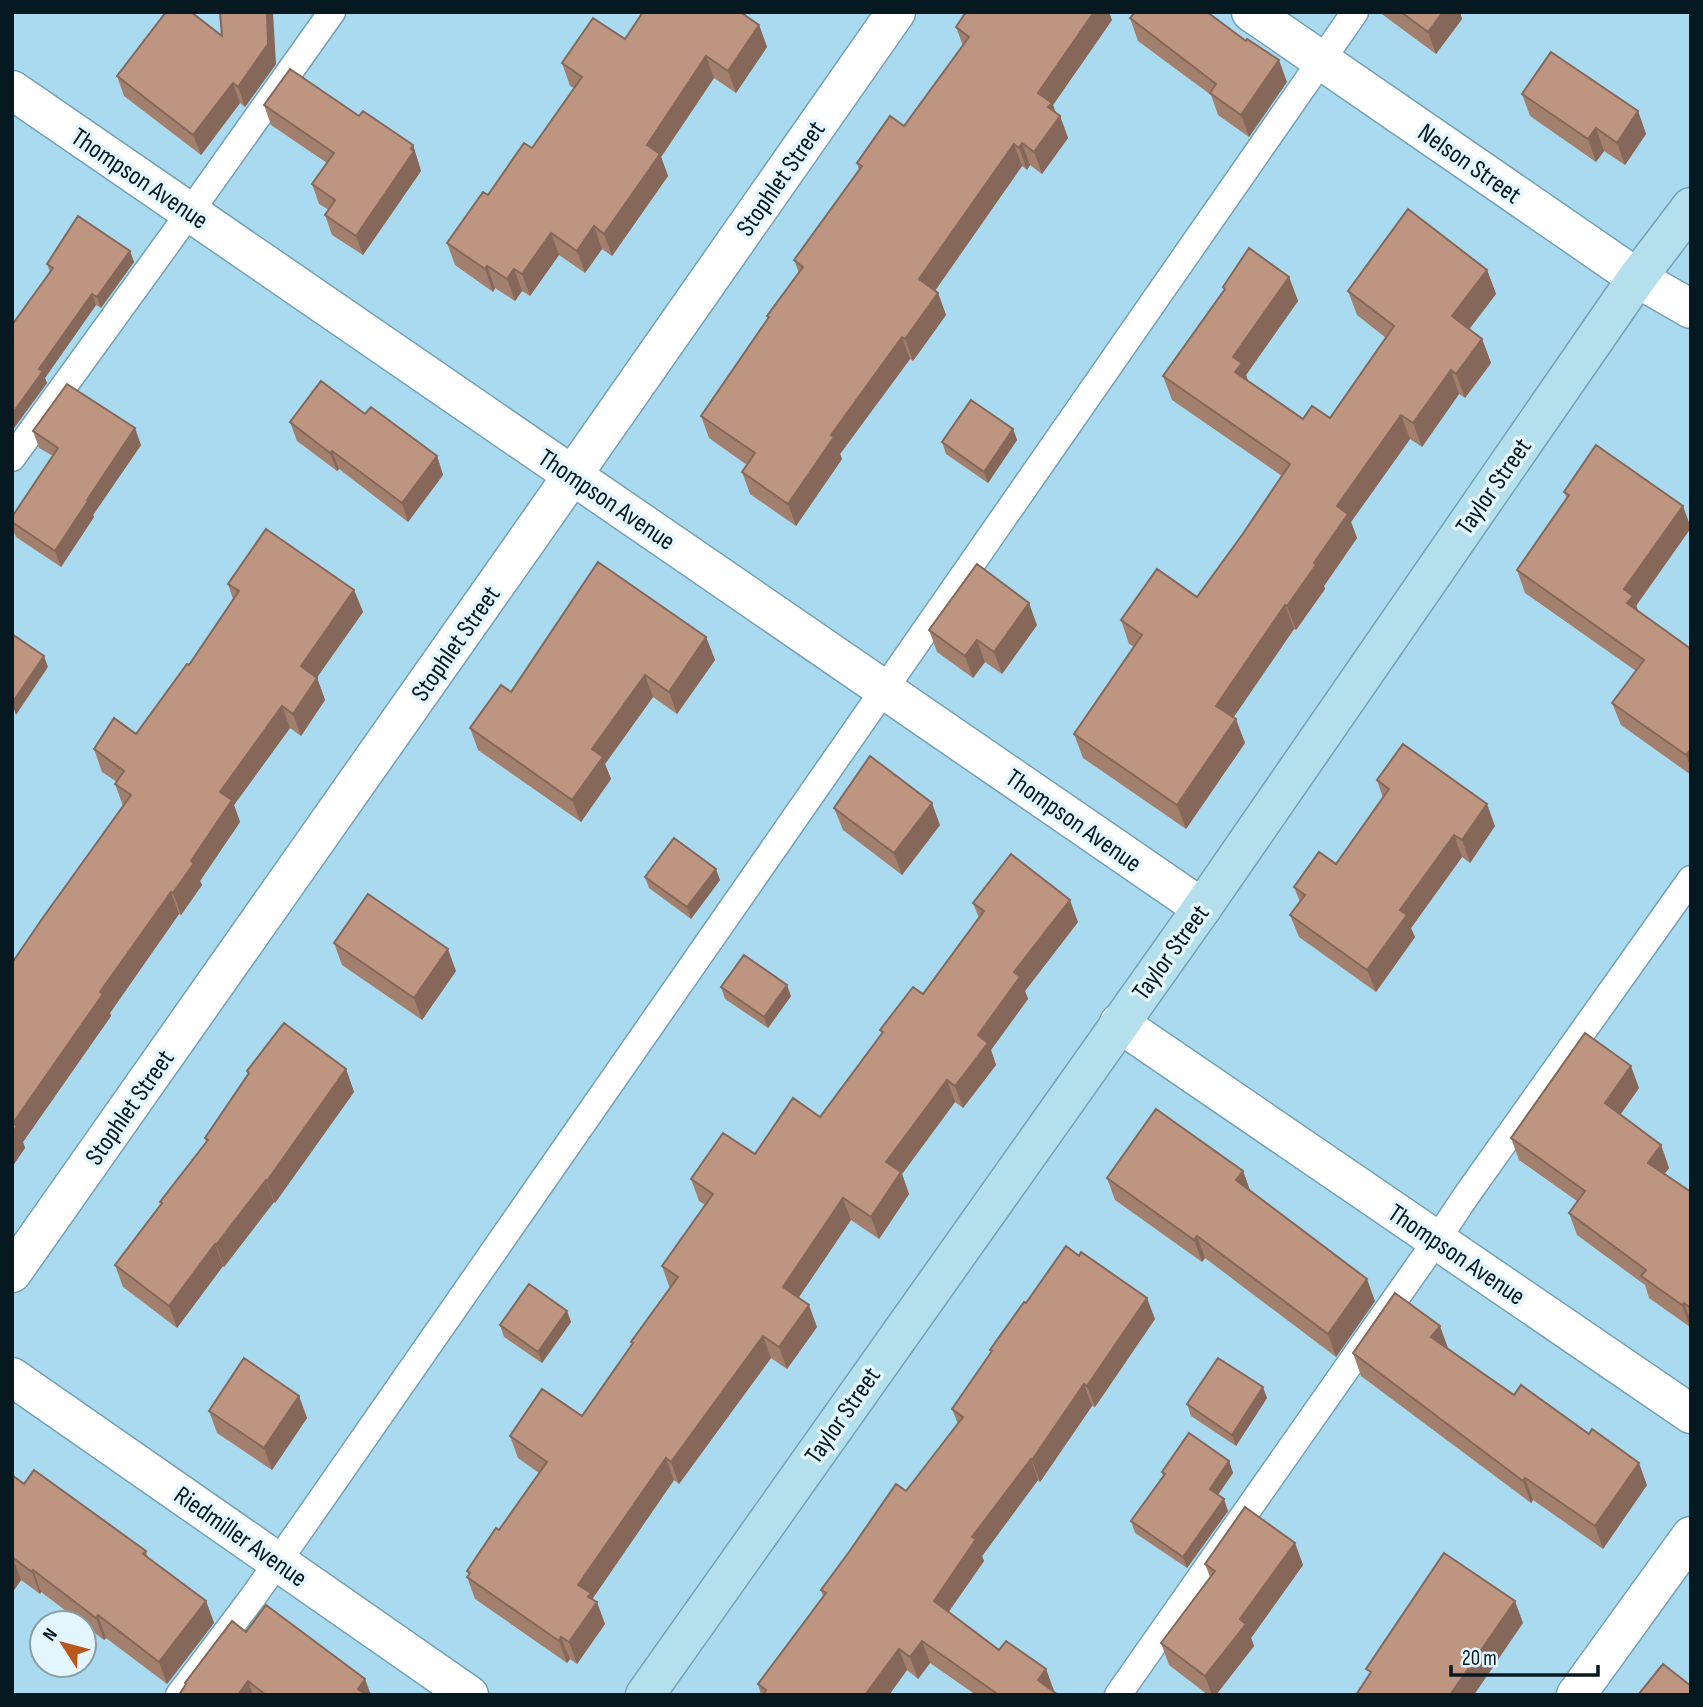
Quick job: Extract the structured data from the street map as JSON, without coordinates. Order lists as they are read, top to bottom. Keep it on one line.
{"streets":{"main road":["Taylor Street"],"street":["Nelson Street","Thompson Avenue","Stophlet Street","Riedmiller Avenue"]},"crossings":[["Nelson Street","Taylor Street"],["Thompson Avenue","Stophlet Street"],["Thompson Avenue","Taylor Street"]],"scale_bar":"20 m","north":"top left"}
